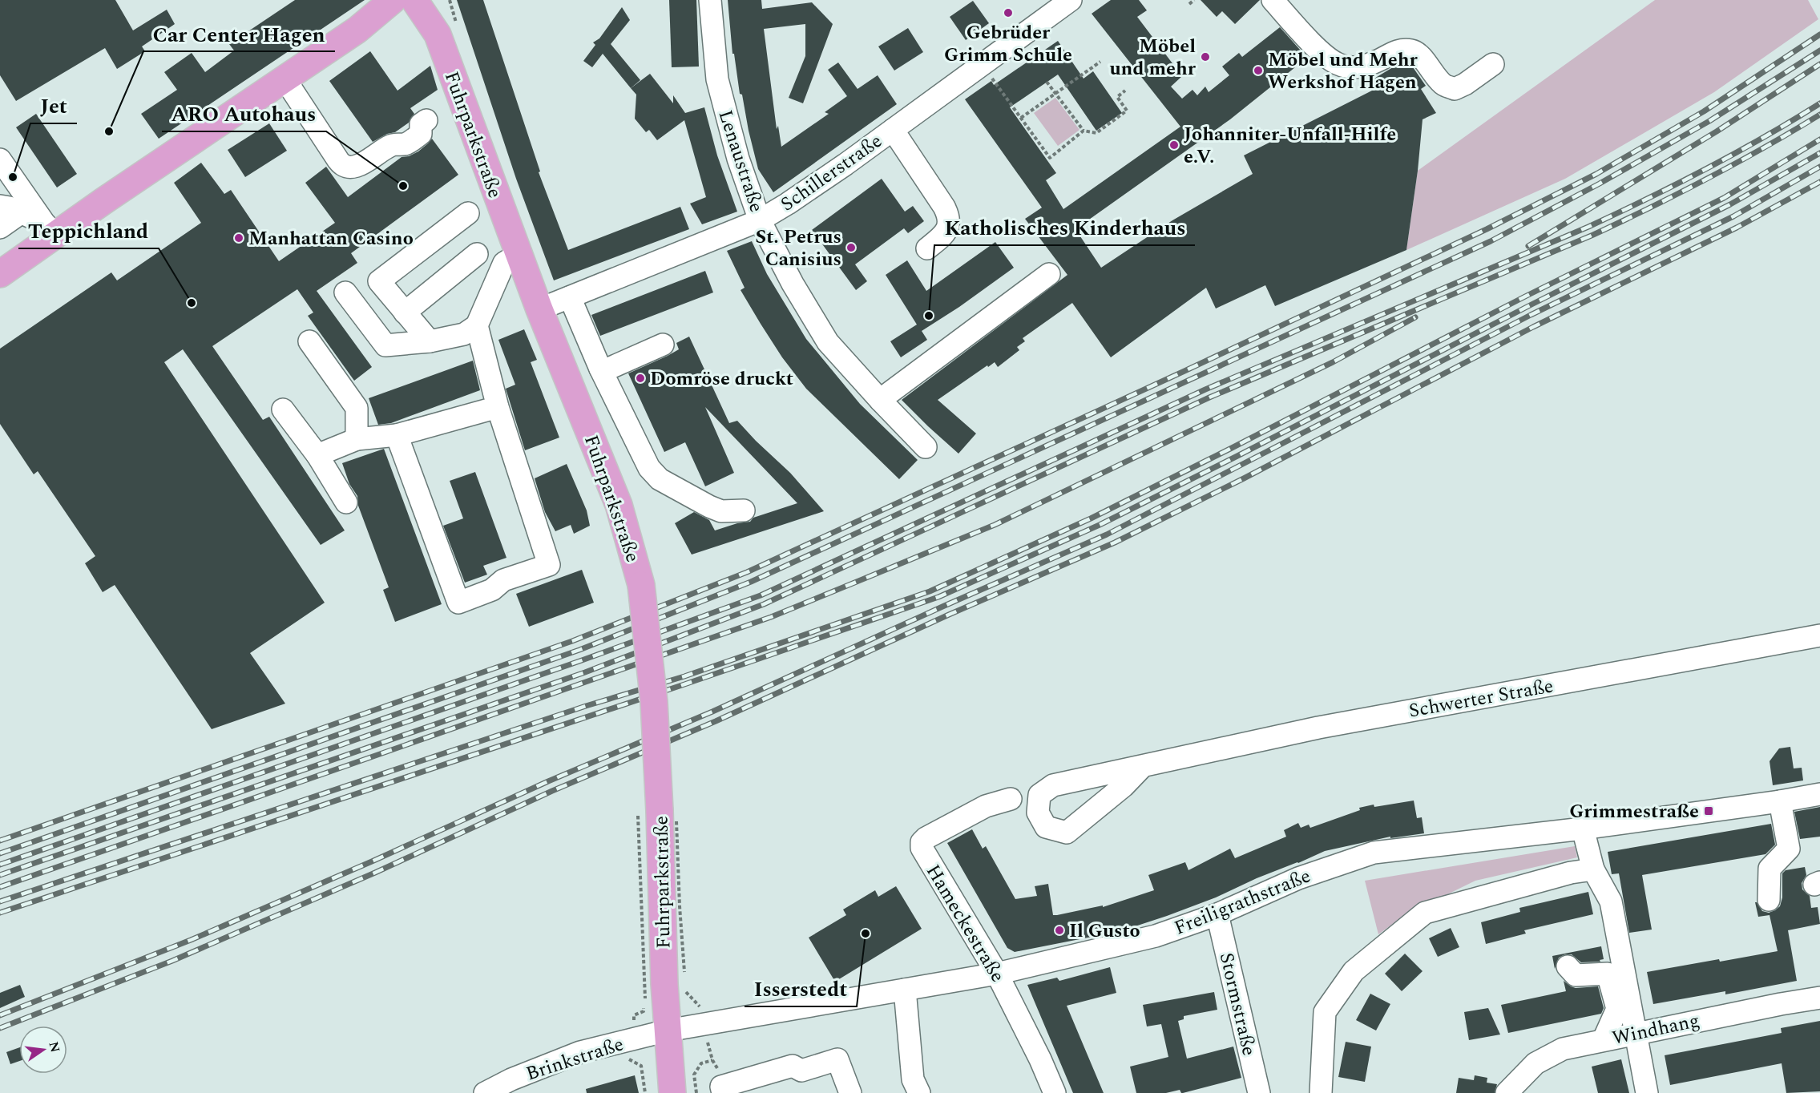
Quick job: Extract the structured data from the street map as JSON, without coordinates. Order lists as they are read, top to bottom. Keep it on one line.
{"streets":{"main road":["Fuhrparkstraße"],"street":["Lenaustraße","Schillerstraße","Schwerter Straße","Freiligrathstraße","Hameckestraße","Stormstraße","Windhang","Brinkstraße"]},"crossings":[["Fuhrparkstraße","Schillerstraße"],["Fuhrparkstraße","Freiligrathstraße"],["Fuhrparkstraße","Brinkstraße"],["Lenaustraße","Schillerstraße"],["Freiligrathstraße","Hameckestraße"],["Freiligrathstraße","Stormstraße"],["Freiligrathstraße","Brinkstraße"]],"places":{"other":["Gebrüder Grimm Schule","Möbel und mehr","Möbel und Mehr Werkshof Hagen","Car Center Hagen","Johanniter-Unfall-Hilfe e.V.","Jet","ARO Autohaus","Manhattan Casino","St. Petrus Canisius","Teppichland","Katholisches Kinderhaus","Domröse druckt","Il Gusto","Isserstedt"],"transit":["Grimmestraße"]},"north":"right"}
